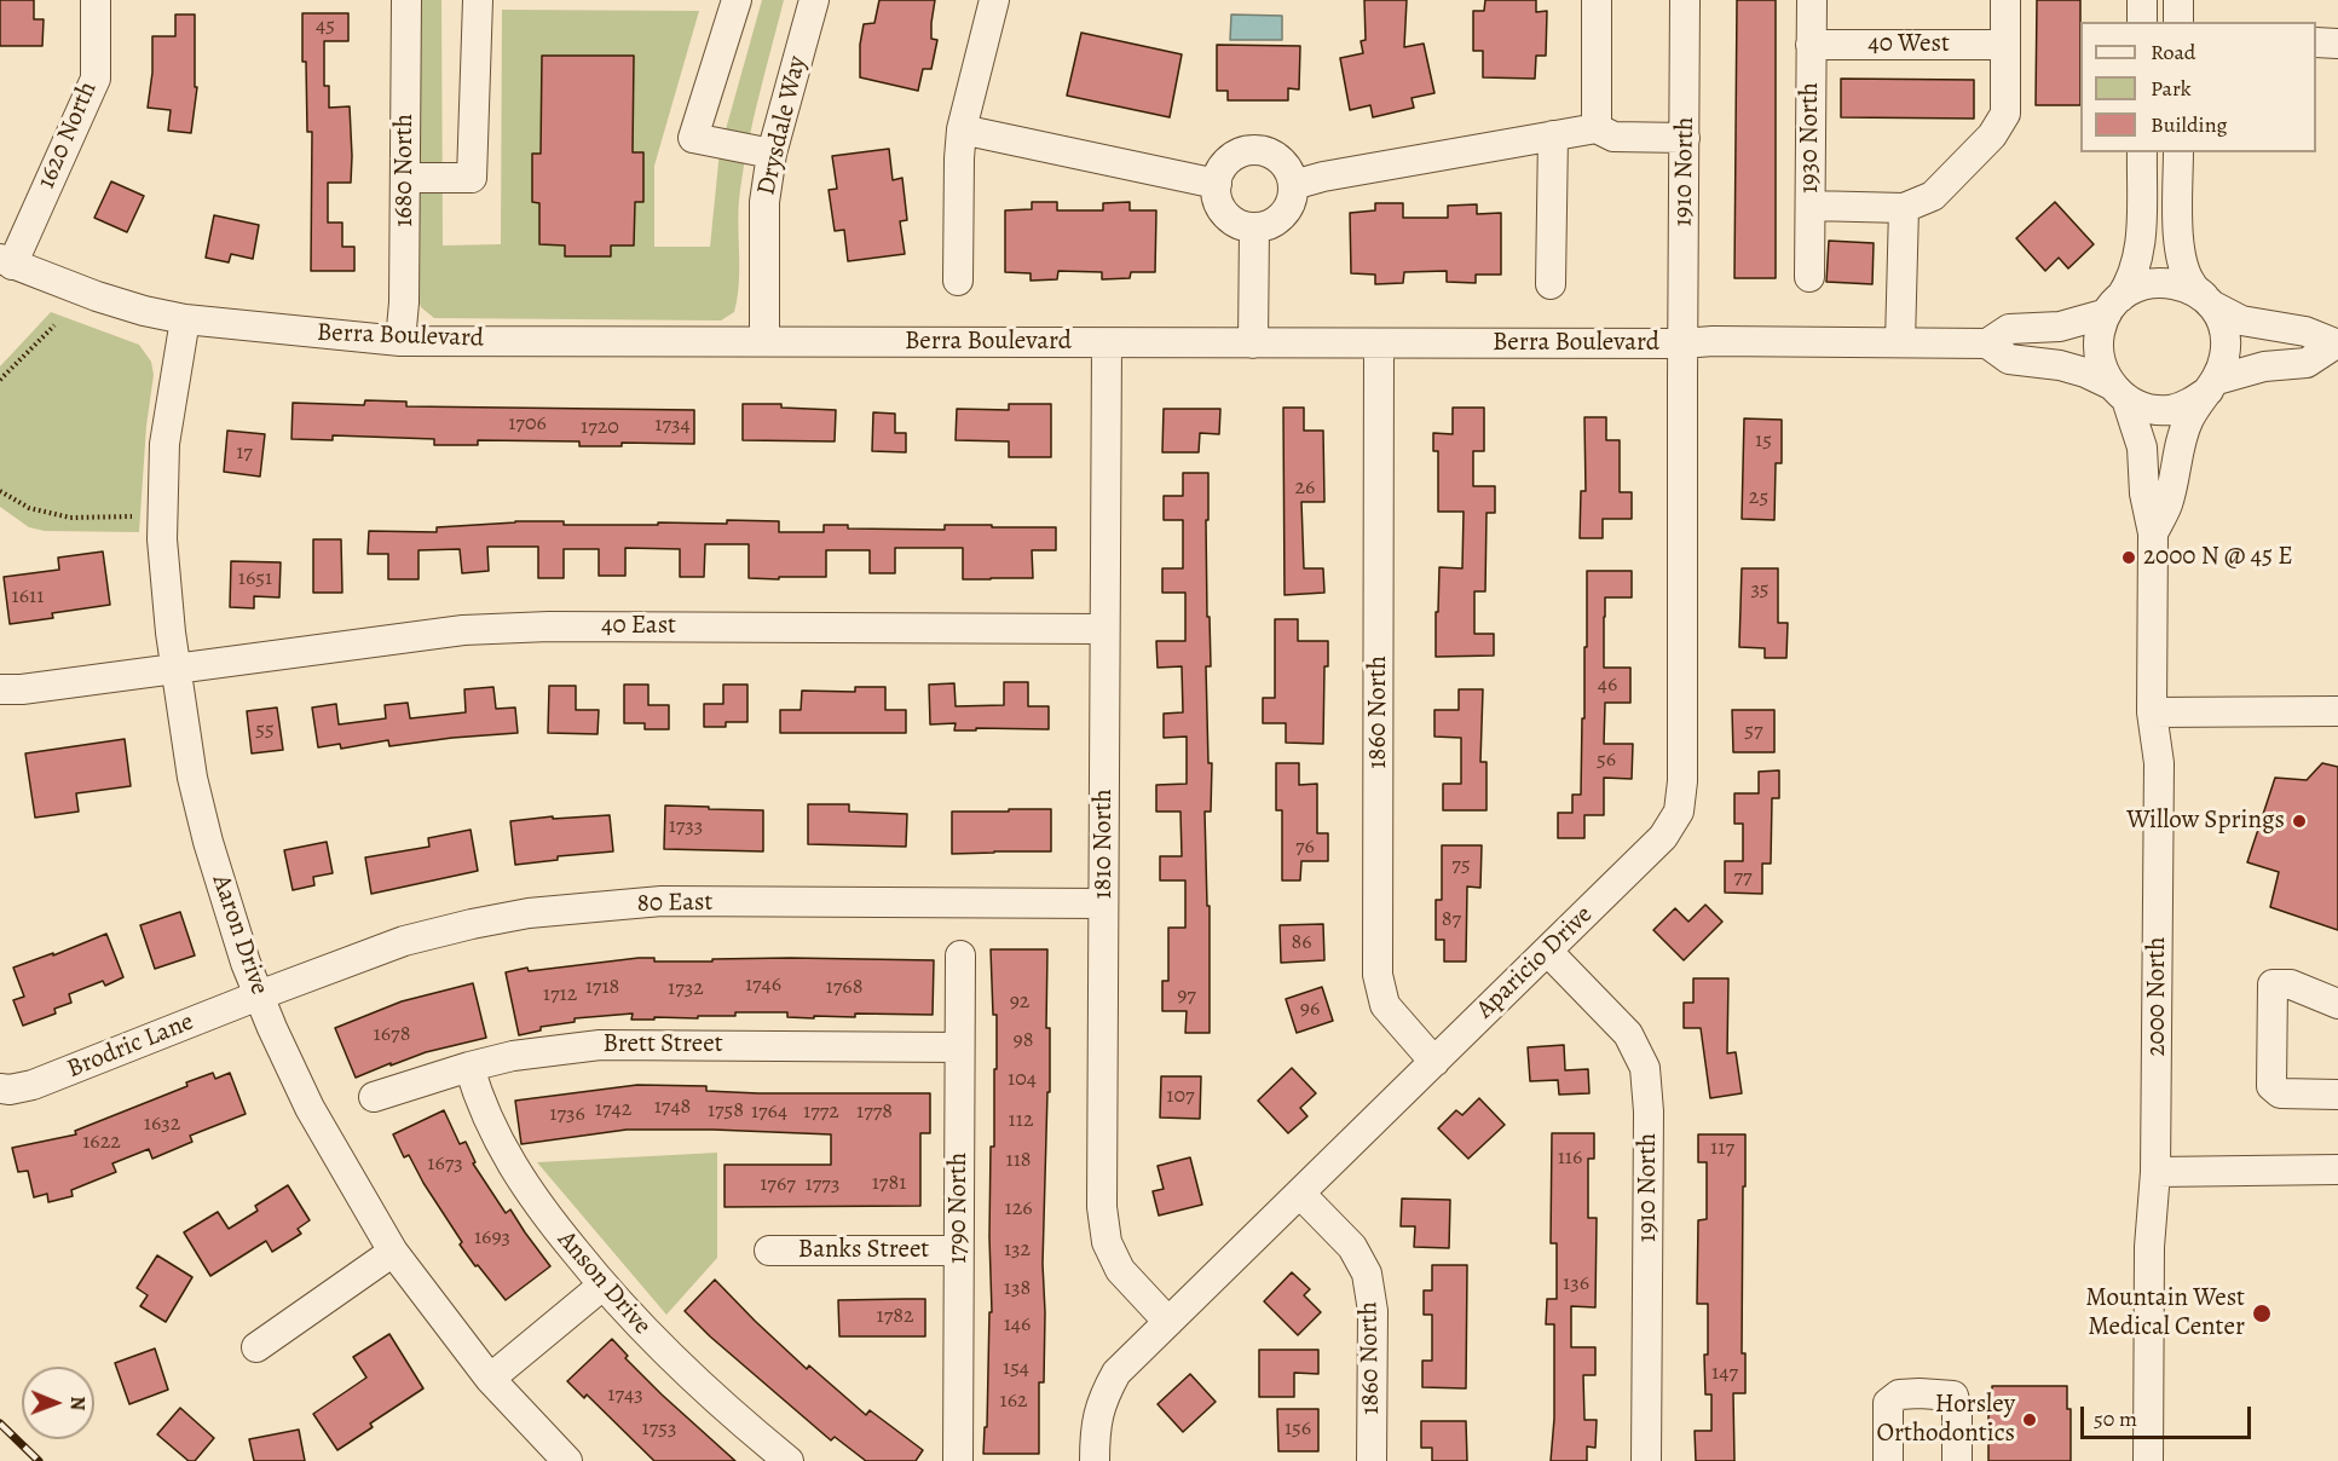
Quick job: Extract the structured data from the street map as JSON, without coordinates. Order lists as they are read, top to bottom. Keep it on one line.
{"streets":{"street":["40 West","Drysdale Way","1620 North","1930 North","1680 North","1910 North","Berra Boulevard","40 East","1860 North","1810 North","80 East","Aaron Drive","Aparicio Drive","2000 North","Brett Street","Brodric Lane","1790 North","Banks Street","Anson Drive"]},"crossings":[["40 West","1930 North"],["Drysdale Way","Berra Boulevard"],["1620 North","Berra Boulevard"],["1680 North","Berra Boulevard"],["1910 North","Berra Boulevard"],["1910 North","Aparicio Drive"],["Berra Boulevard","1860 North"],["Berra Boulevard","1810 North"],["Berra Boulevard","Aaron Drive"],["Berra Boulevard","Aparicio Drive"],["Berra Boulevard","2000 North"],["40 East","1810 North"],["40 East","Aaron Drive"],["1860 North","Aparicio Drive"],["1810 North","80 East"],["1810 North","Aparicio Drive"],["80 East","Aaron Drive"],["80 East","Brodric Lane"],["Aaron Drive","Brodric Lane"],["Brett Street","1790 North"],["Brett Street","Anson Drive"],["1790 North","Banks Street"]],"places":["2000 N @ 45 E","Willow Springs","Mountain West Medical Center","Horsley Orthodontics"],"house_numbers":["45","1706","1734","1720","15","17","26","25","1651","35","1611","46","55","57","56","1733","76","75","77","87","86","1746","1718","1768","1732","1712","97","92","96","1678","98","104","107","1748","1742","1758","1764","1772","1778","1736","112","1632","1622","117","116","118","1673","1781","1767","1773","126","1693","132","136","138","1782","146","154","147","1743","162","1753","156"],"legend":["Road","Park","Building"],"scale_bar":"50 m","north":"right"}
